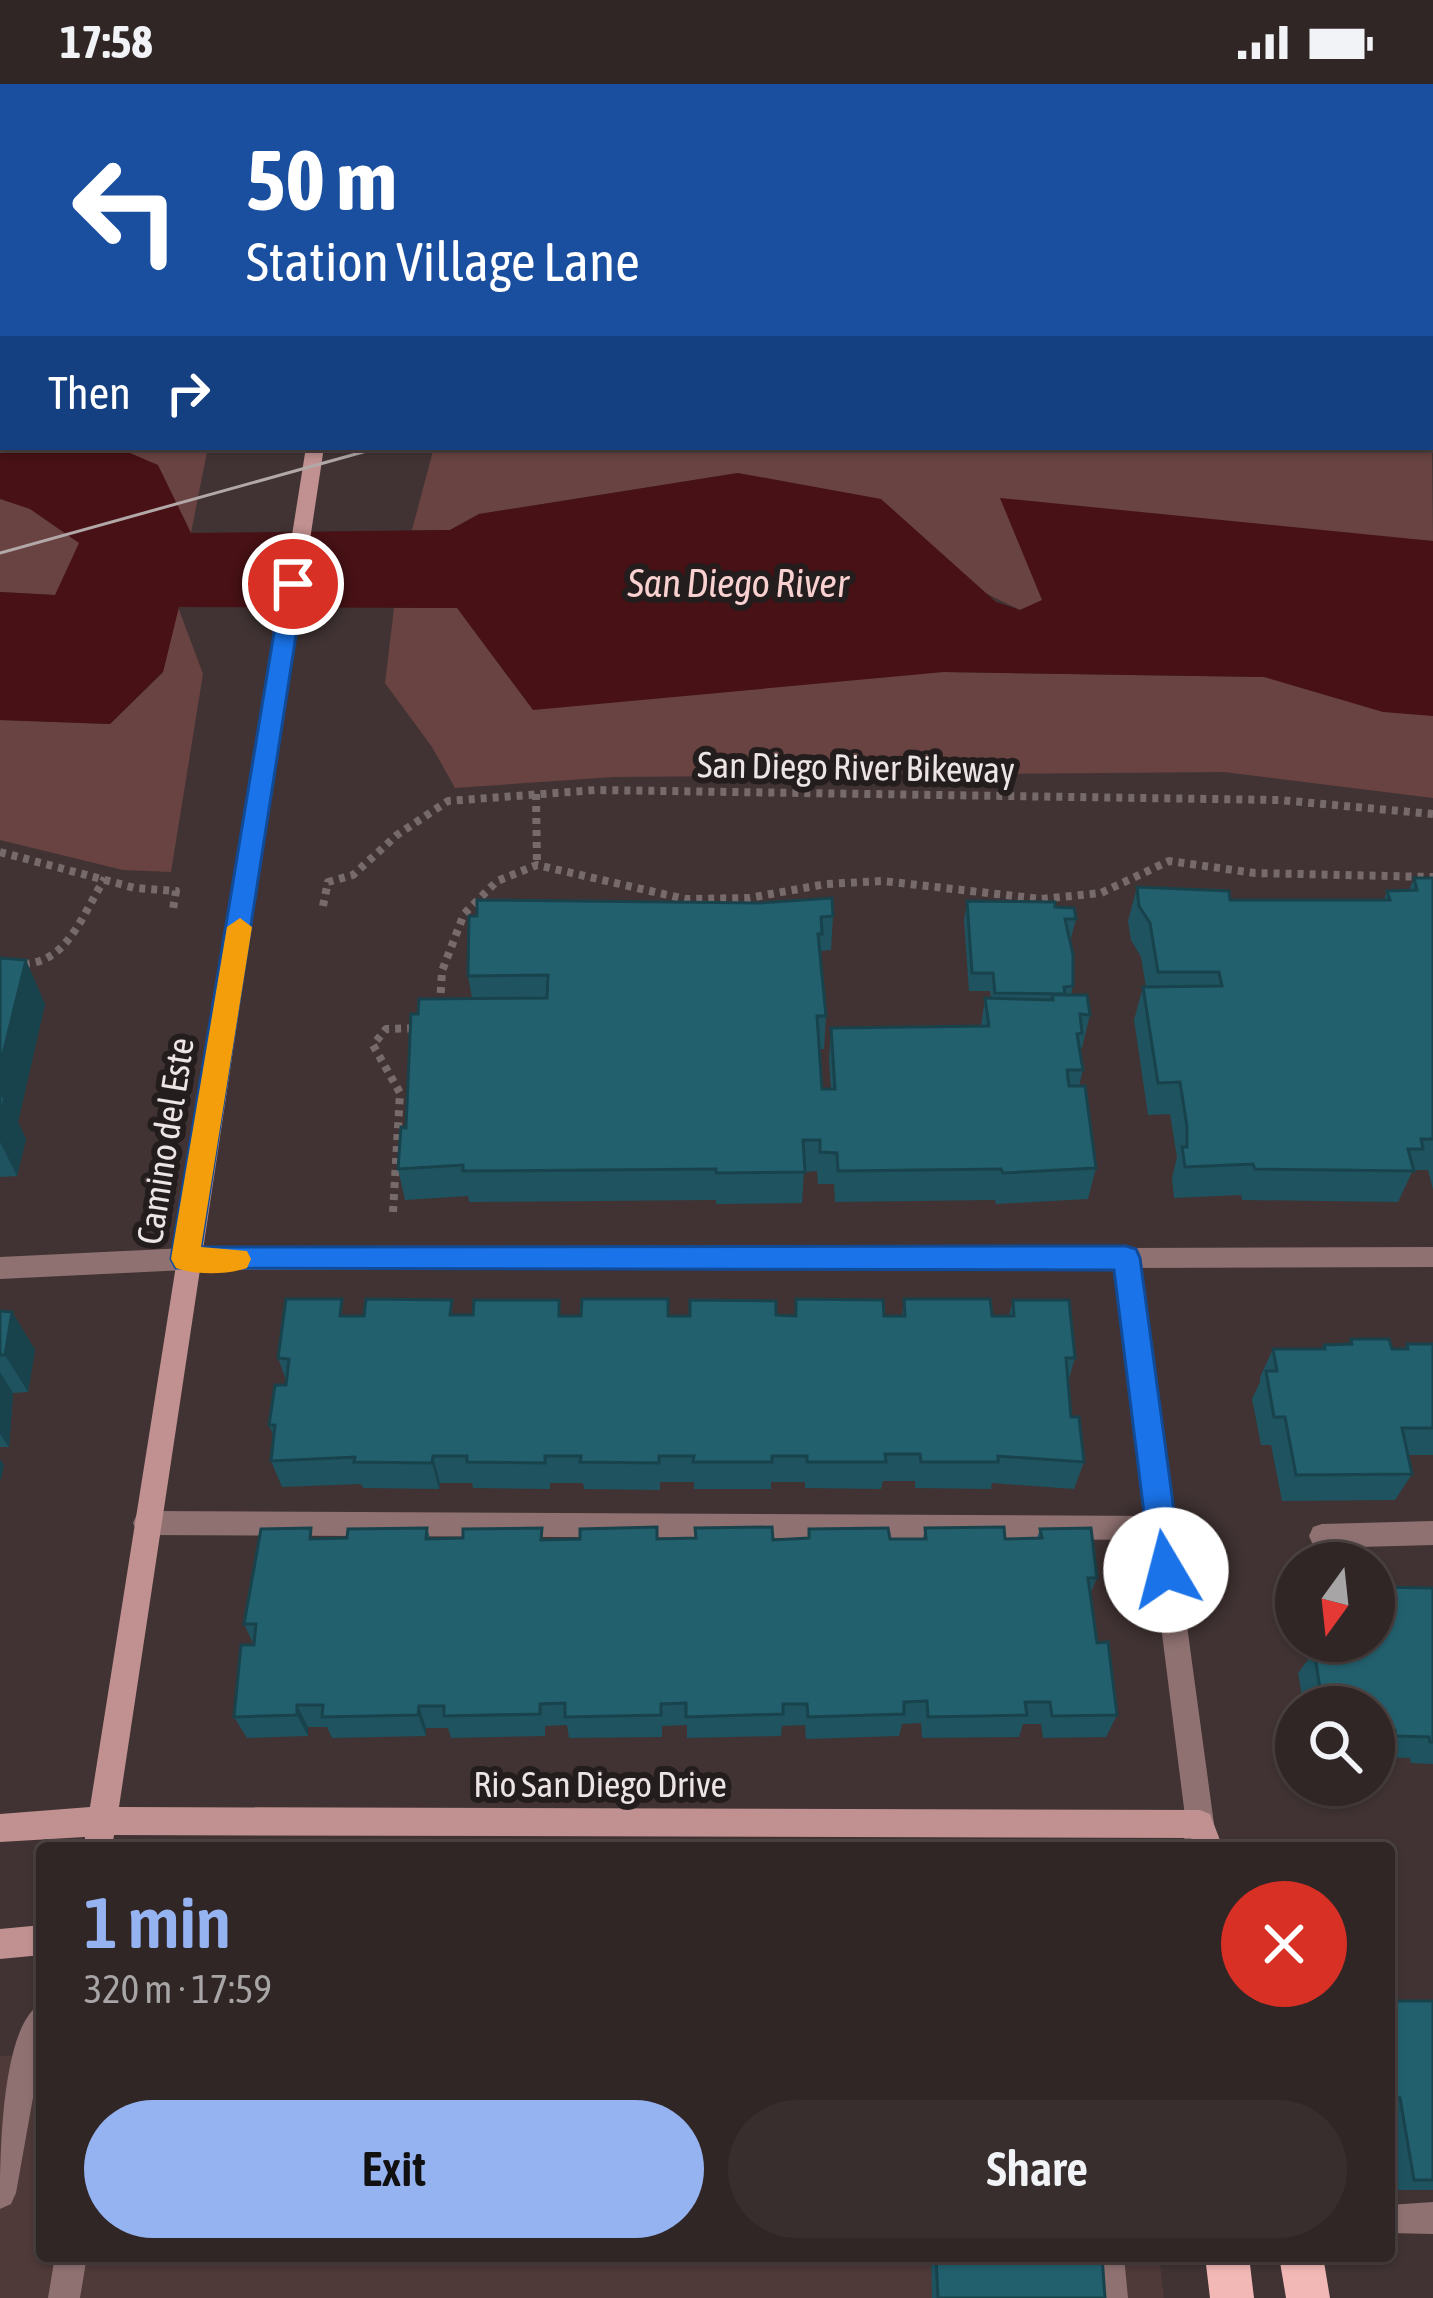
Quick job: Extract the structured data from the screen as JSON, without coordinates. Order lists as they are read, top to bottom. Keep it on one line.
{"streets":{"main road":["Camino del Este","Rio San Diego Drive"],"path":["San Diego River Bikeway"]},"crossings":[["Camino del Este","Rio San Diego Drive"]],"water":["San Diego River"],"north":"bottom","page":{"status":"17:58","turn":["50 m","Station Village Lane"],"then":"Then","heading":["1 min","320 m · 17:59"],"buttons":["Exit","Share"]}}
